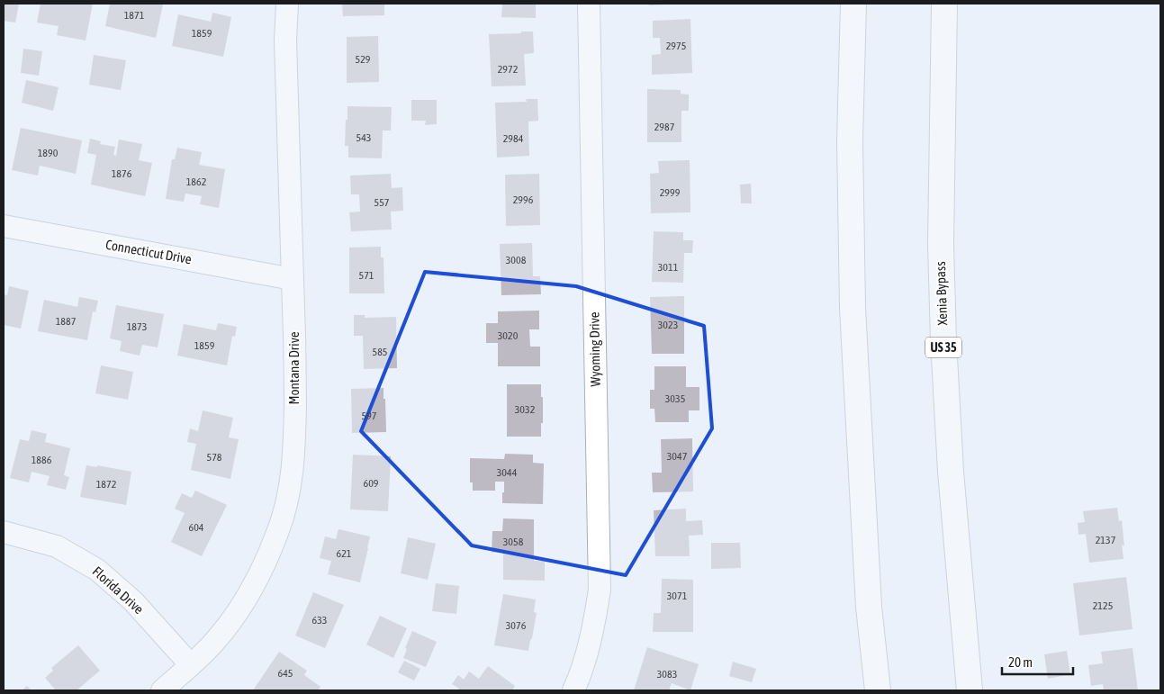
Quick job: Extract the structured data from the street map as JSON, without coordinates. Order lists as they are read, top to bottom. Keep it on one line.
{"streets":{"highway":["Xenia Bypass","US 35"],"street":["Connecticut Drive","Wyoming Drive","Montana Drive","Florida Drive"]},"crossings":[["Connecticut Drive","Montana Drive"],["Montana Drive","Florida Drive"]],"house_numbers":["1871","1859","2975","529","2972","2987","543","2984","1890","1876","1862","2999","2996","557","3008","3011","571","1887","3023","1873","3020","1859","585","3035","3032","597","3047","578","1886","3044","609","1872","604","2137","3058","621","3071","2125","633","3076","645","3083"],"scale_bar":"20 m"}
